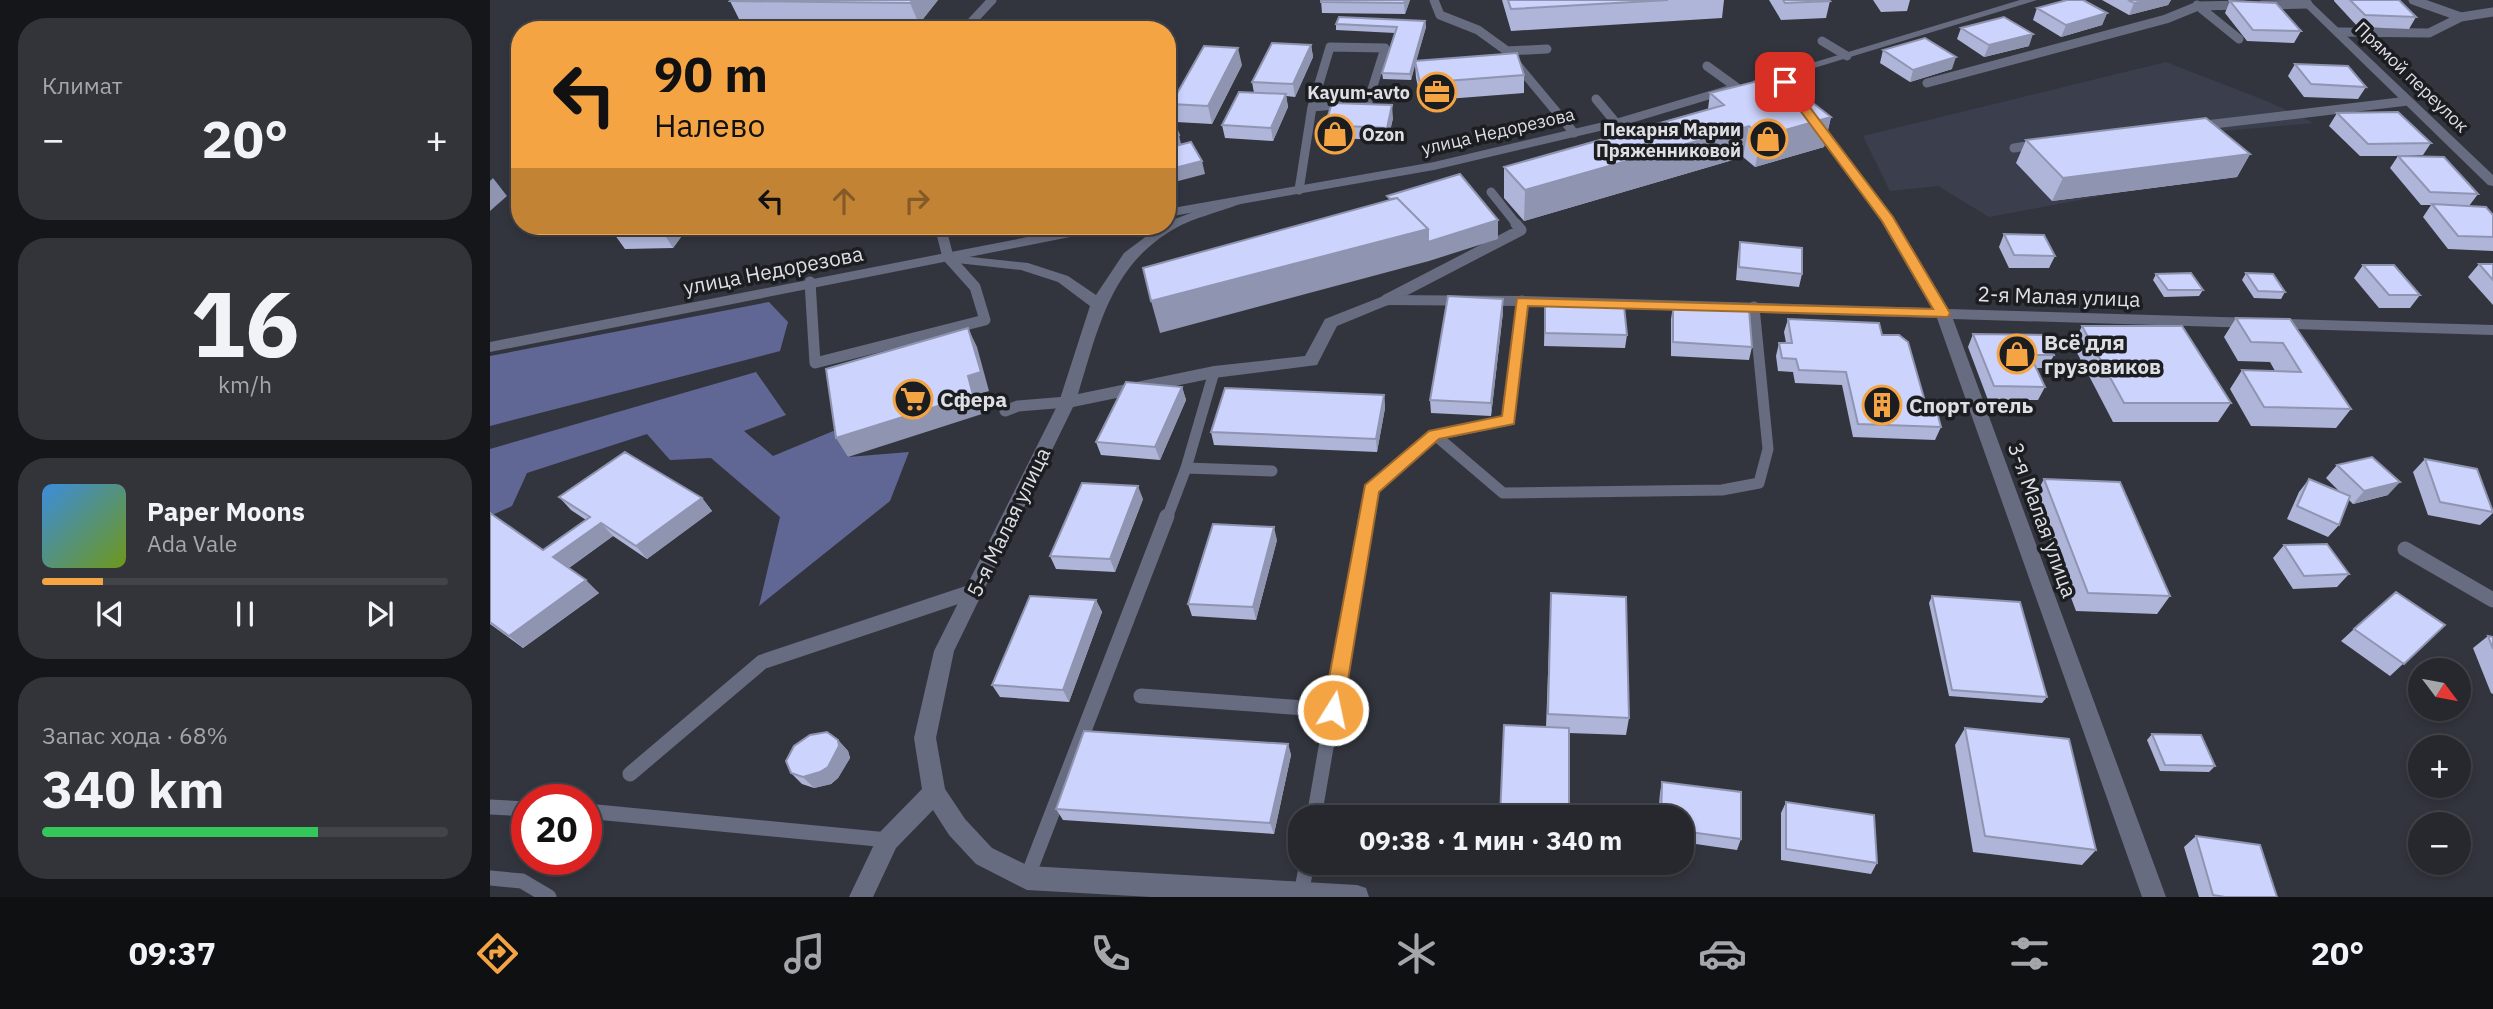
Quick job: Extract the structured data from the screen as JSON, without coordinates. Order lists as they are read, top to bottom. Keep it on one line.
{"streets":{"street":["Прямой переулок","улица Недорезова","2-я Малая улица","3-я Малая улица","5-я Малая улица"]},"crossings":[["улица Недорезова","5-я Малая улица"],["2-я Малая улица","3-я Малая улица"],["2-я Малая улица","5-я Малая улица"]],"places":{"office":["Kayum-avto"],"shop":["Ozon","Пекарня Марии Пряженниковой","Всё для грузовиков"],"supermarket":["Сфера"],"building":["Спорт отель"]},"north":"bottom right","page":{"tile":["Климат",["16","km/h"],["Запас хода · 68%","340 km"]],"turn":["90 m","Налево"],"heat":["−","20°","+"],"song":["Paper Moons","Ada Vale"],"map_buttons":["+","−"],"limit":"20","trip":"09:38 · 1 мин · 340 m","tabs":["09:37","20°"]}}
